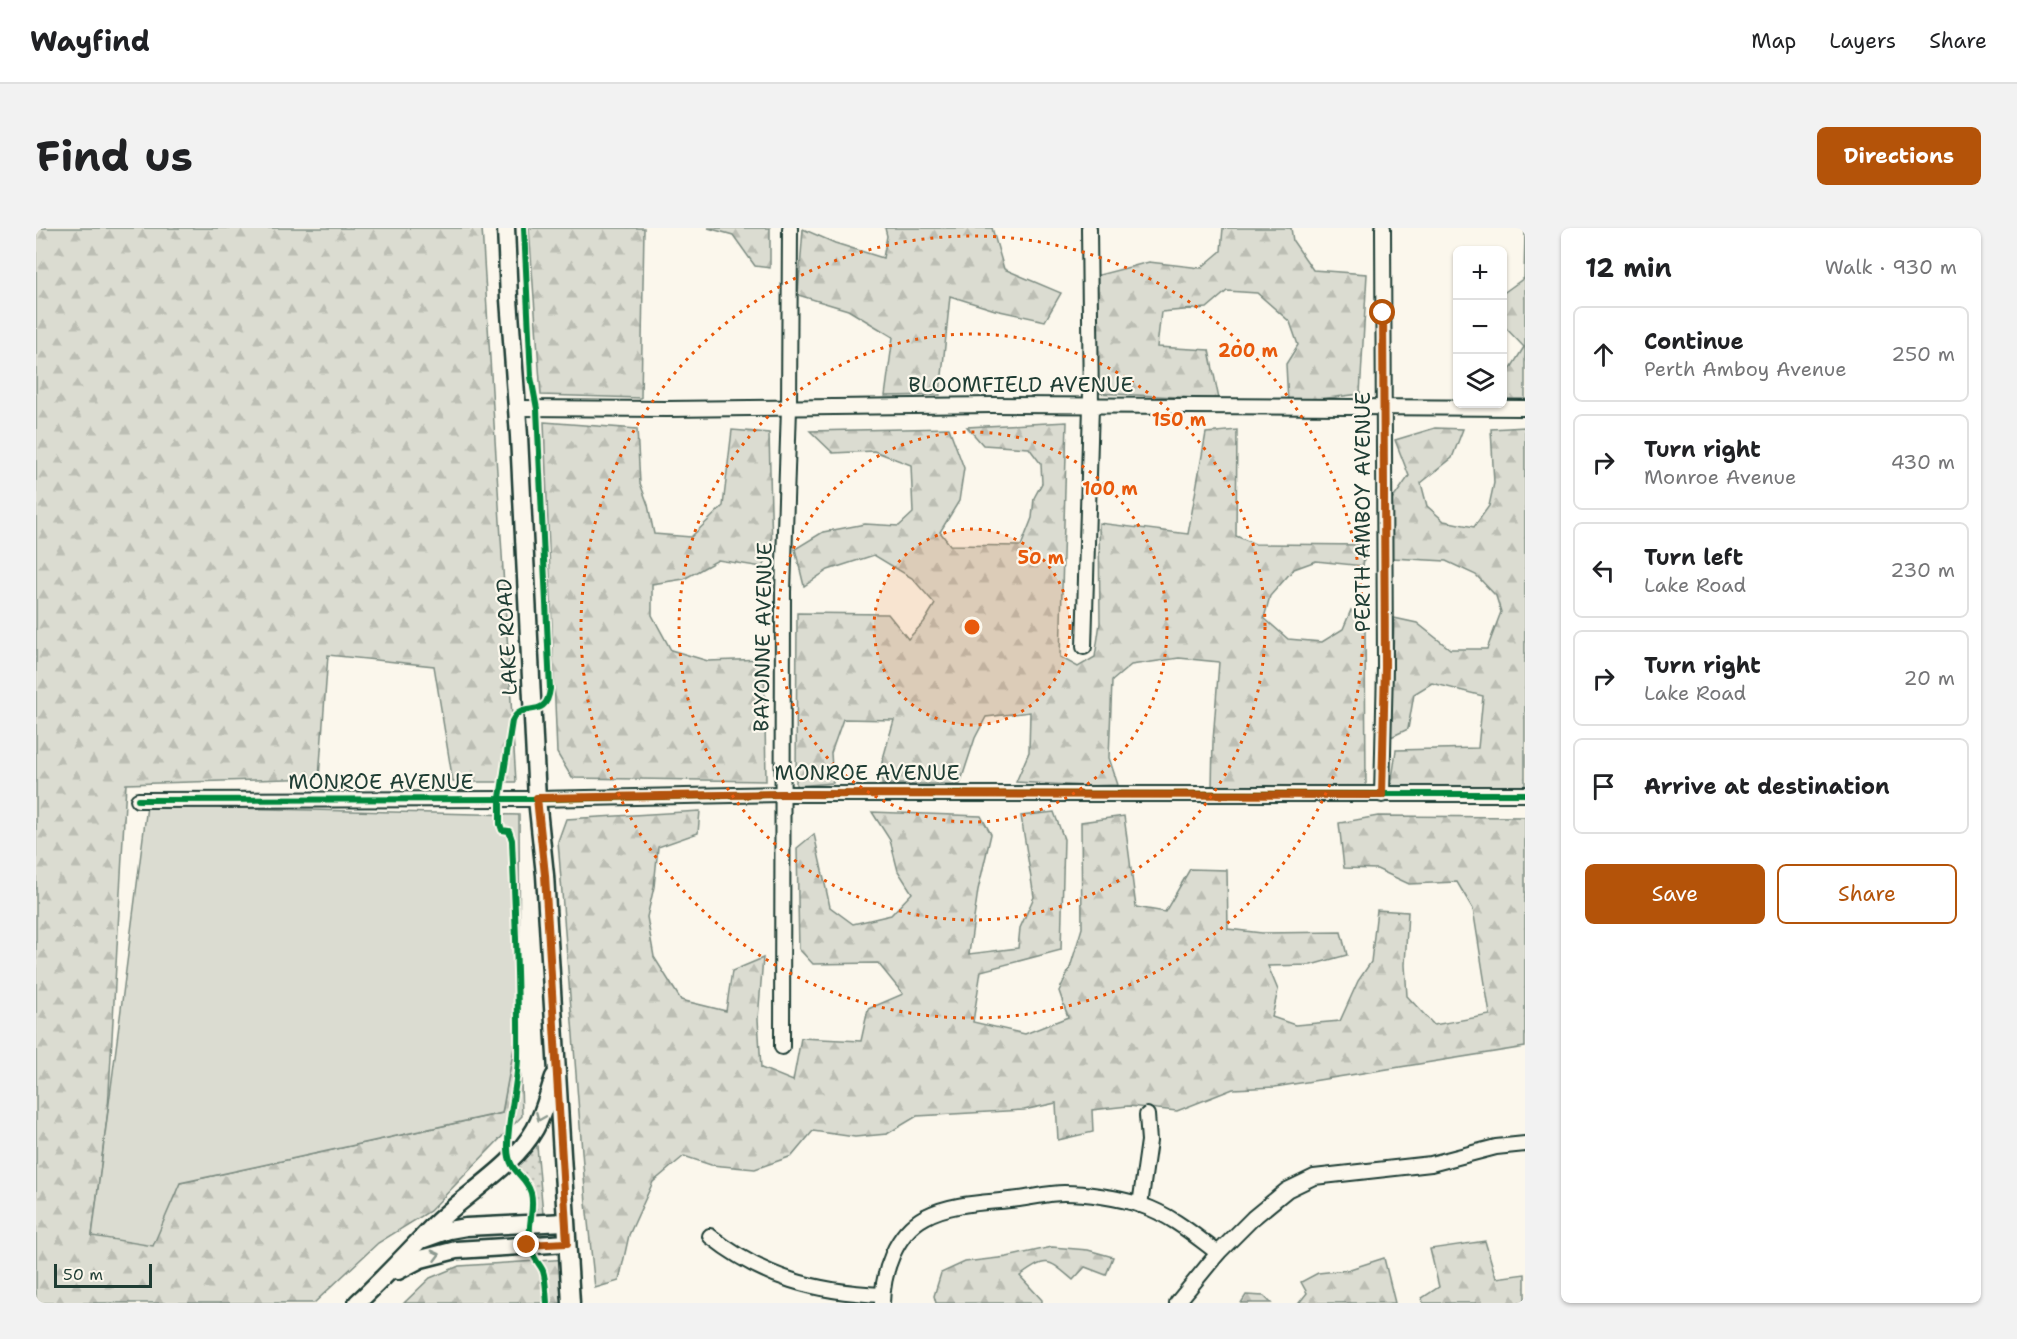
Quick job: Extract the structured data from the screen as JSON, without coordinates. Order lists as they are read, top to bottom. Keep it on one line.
{"streets":{"street":["BLOOMFIELD AVENUE","PERTH AMBOY AVENUE","LAKE ROAD","BAYONNE AVENUE","MONROE AVENUE"]},"crossings":[["BLOOMFIELD AVENUE","PERTH AMBOY AVENUE"],["BLOOMFIELD AVENUE","LAKE ROAD"],["BLOOMFIELD AVENUE","BAYONNE AVENUE"],["PERTH AMBOY AVENUE","MONROE AVENUE"],["LAKE ROAD","MONROE AVENUE"],["BAYONNE AVENUE","MONROE AVENUE"]],"scale_bar":"50 m","page":{"header":"Wayfind","nav":["Map","Layers","Share"],"buttons":["Directions",["Save","Share"]],"title":"Find us","heading":["12 min","Walk · 930 m"],"map_buttons":["+","−"],"list":[["Continue","Perth Amboy Avenue","250 m"],["Turn right","Monroe Avenue","430 m"],["Turn left","Lake Road","230 m"],["Turn right","Lake Road","20 m"],"Arrive at destination"],"scale":"50 m"},"rings":["200 m","150 m","100 m","50 m"]}
